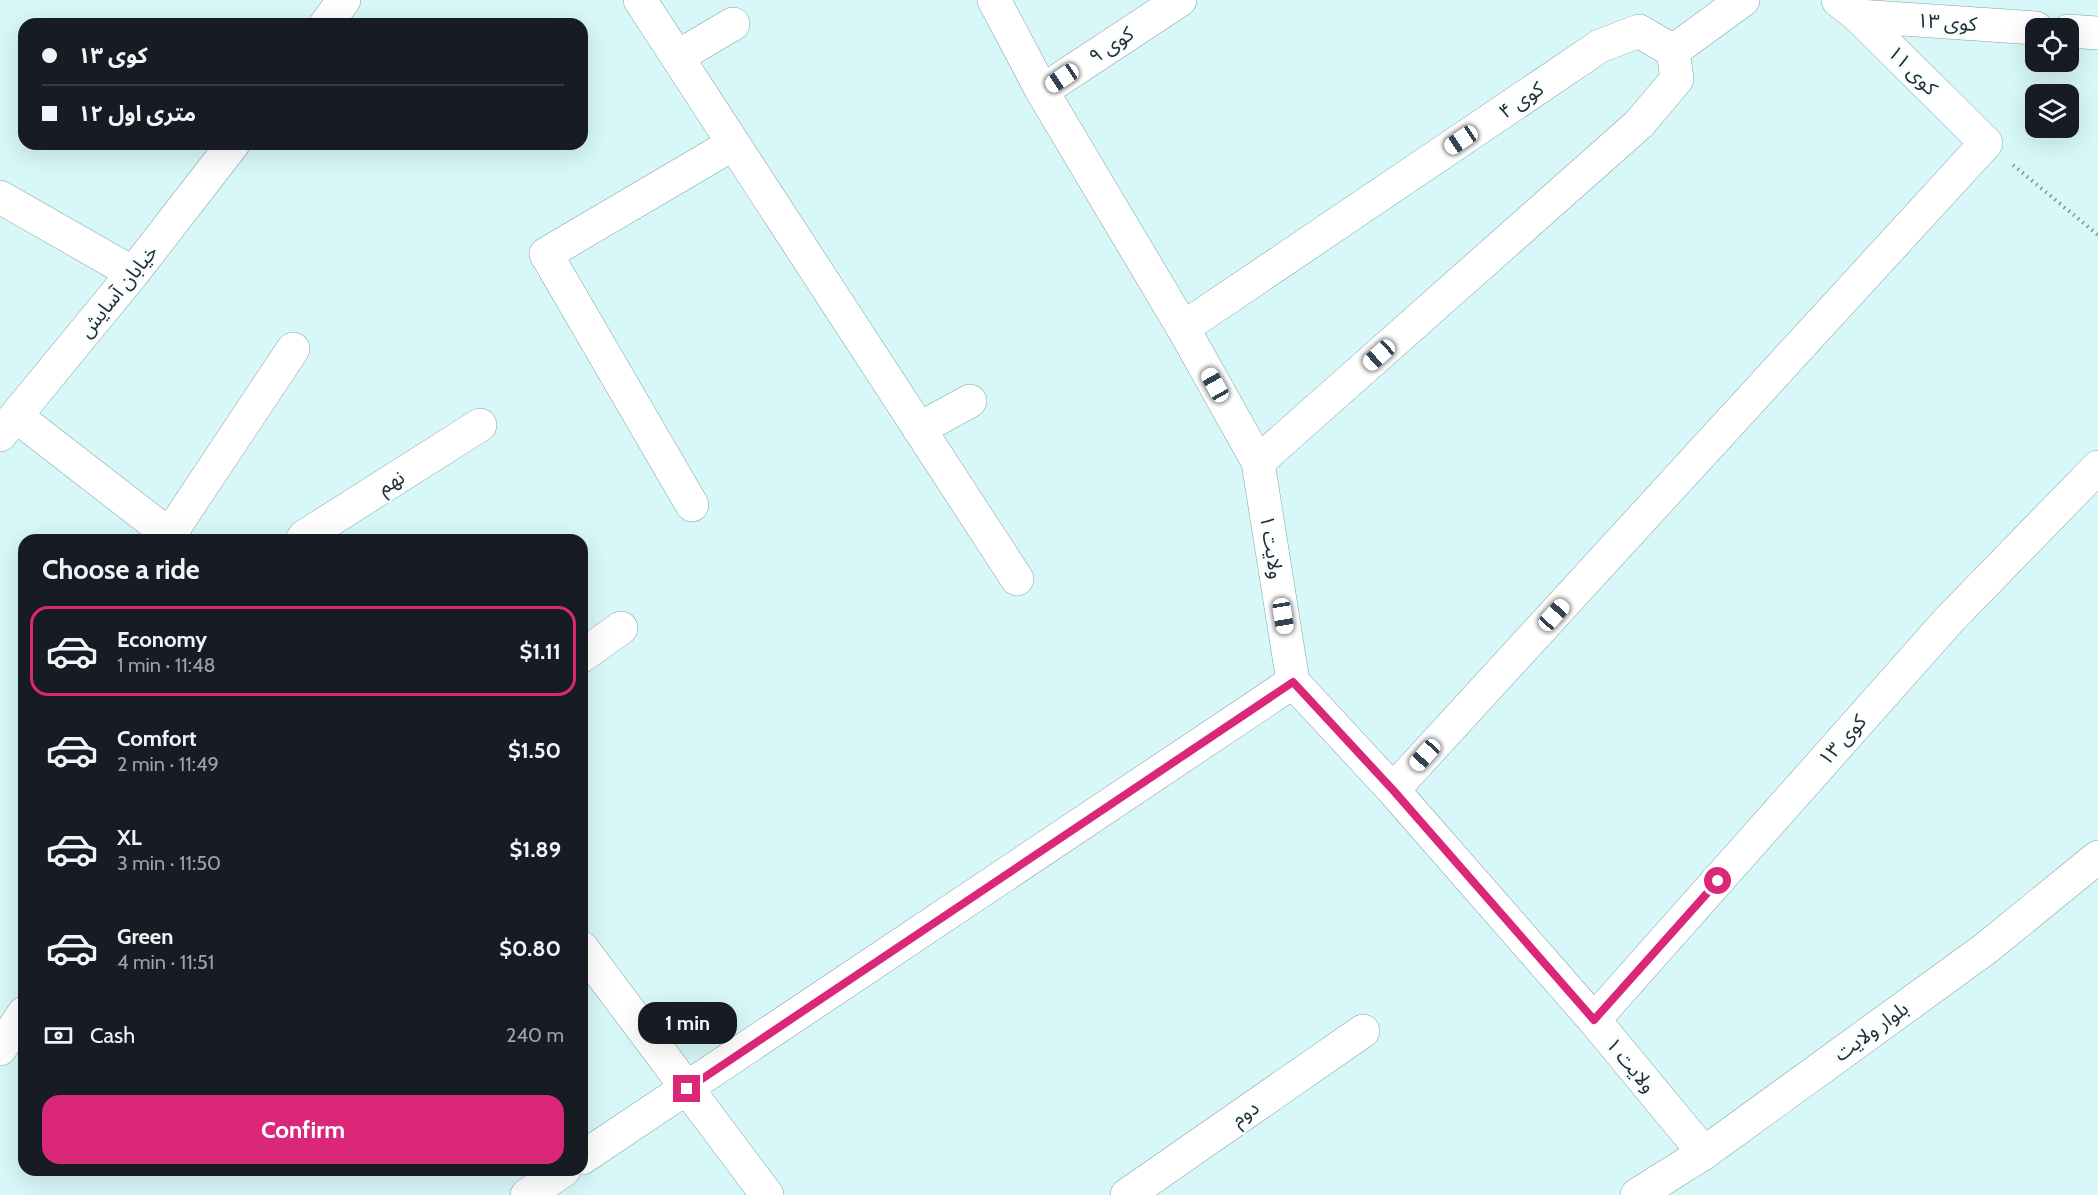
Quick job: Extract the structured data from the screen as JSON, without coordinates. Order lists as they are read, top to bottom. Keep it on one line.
{"streets":{"street":["کوی ۱۳","کوی ۹","کوی ۱۱","کوی ۴","خیابان آسایش","نهم","ولایت ۱","بلوار ولایت","دوم"]},"crossings":[["کوی ۱۳","کوی ۱۱"],["کوی ۱۳","ولایت ۱"],["کوی ۹","ولایت ۱"],["کوی ۴","ولایت ۱"],["ولایت ۱","بلوار ولایت"]],"page":{"banner":["کوی ۱۳","۱۲ متری اول"],"heading":"Choose a ride","list":[{"name":"Economy","note":"1 min · 11:48","value":"$1.11"},{"name":"Comfort","note":"2 min · 11:49","value":"$1.50"},{"name":"XL","note":"3 min · 11:50","value":"$1.89"},{"name":"Green","note":"4 min · 11:51","value":"$0.80"}],"bubble":"1 min","pay":["Cash","240 m"],"buttons":"Confirm"}}
